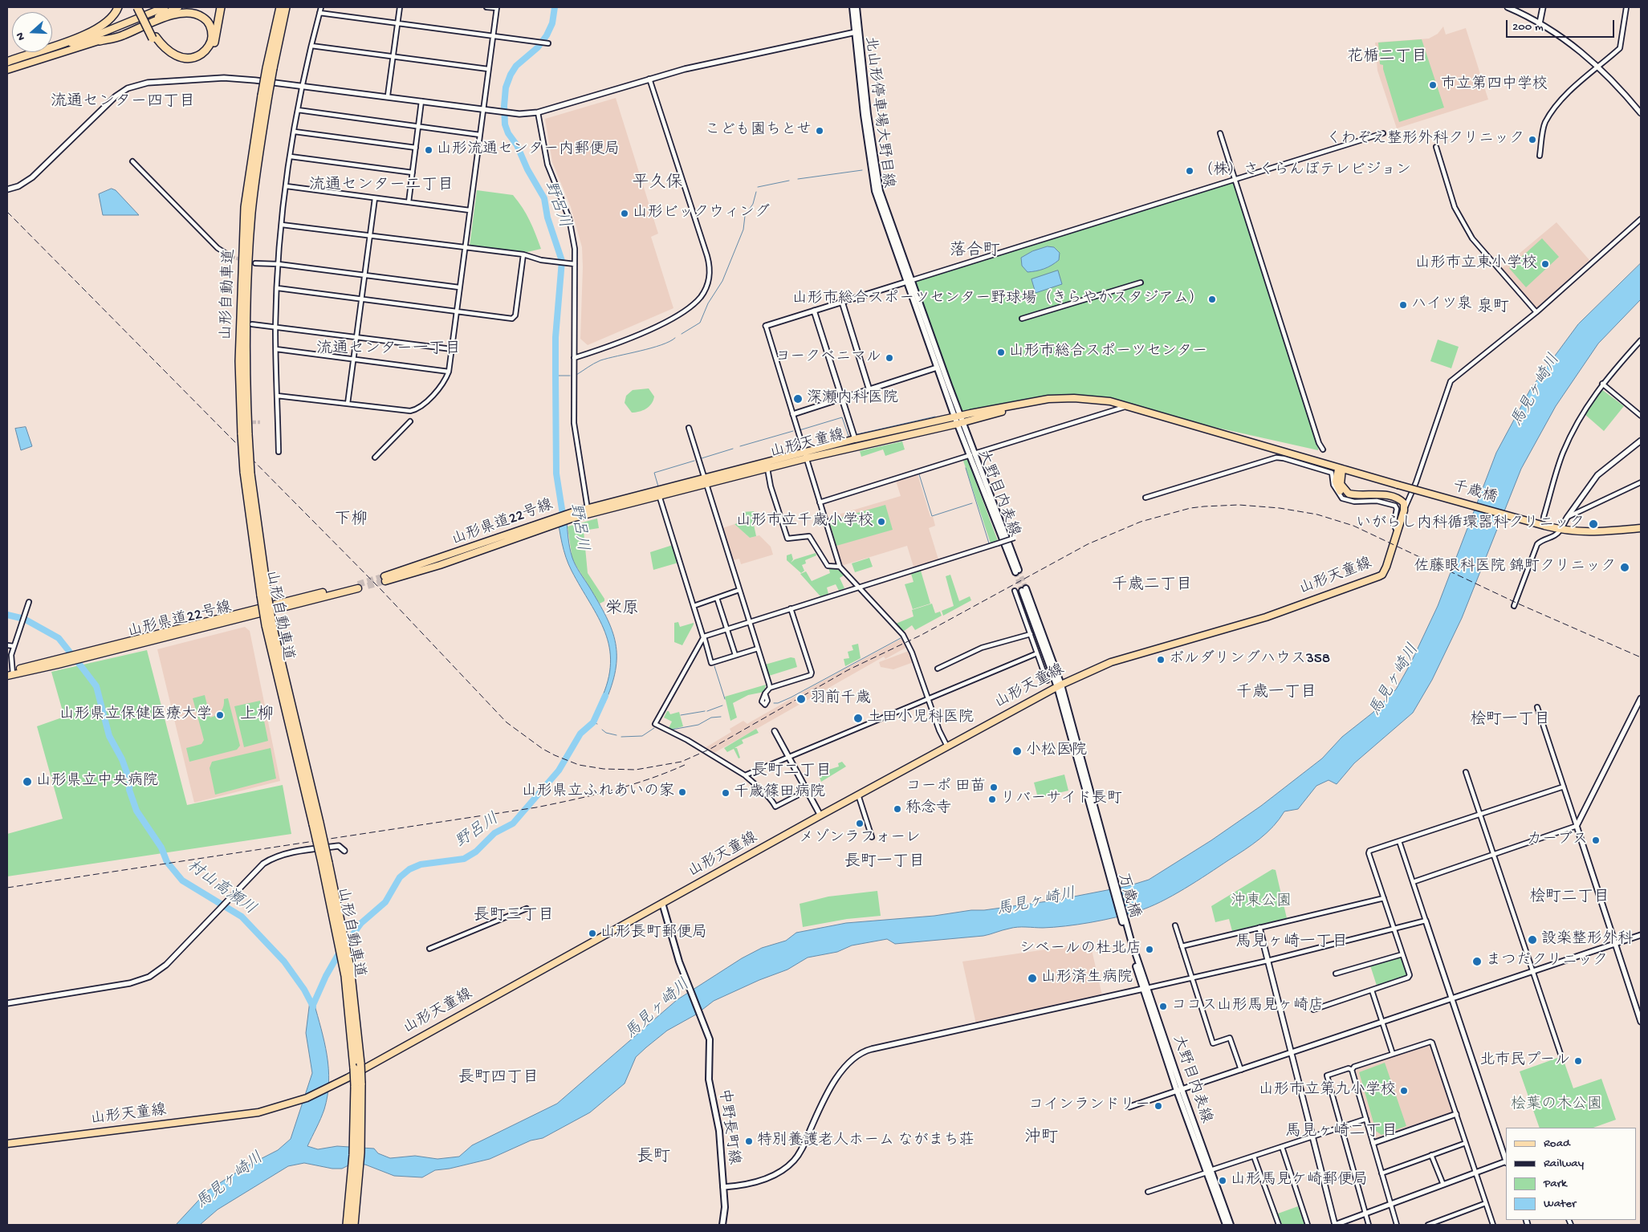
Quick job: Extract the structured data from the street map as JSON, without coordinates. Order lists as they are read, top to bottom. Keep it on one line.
{"streets":{"highway":["山形自動車道"],"main road":["北山形停車場大野目線","山形天童線","千歳橋","大野目内表線","山形県道22号線","万歳橋","中野長町線"]},"crossings":[["北山形停車場大野目線","山形天童線"],["北山形停車場大野目線","大野目内表線"],["山形天童線","千歳橋"],["山形天童線","大野目内表線"],["山形天童線","山形県道22号線"],["山形天童線","万歳橋"],["山形天童線","中野長町線"],["大野目内表線","万歳橋"]],"districts":["花楯二丁目","流通センター四丁目","平久保","流通センター二丁目","落合町","泉町","流通センター一丁目","下柳","千歳二丁目","栄原","千歳一丁目","上柳","桧町一丁目","長町二丁目","長町一丁目","桧町二丁目","長町三丁目","馬見ヶ崎一丁目","長町四丁目","馬見ヶ崎二丁目","沖町","長町"],"water":["野呂川","馬見ヶ崎川","村山高瀬川"],"parks":["沖東公園","桧葉の木公園"],"places":["市立第四中学校","こども園ちとせ","くわぞえ整形外科クリニック","山形流通センター内郵便局","（株）さくらんぼテレビジョン","山形ビックウィング","山形市立東小学校","山形市総合スポーツセンター野球場（きらやかスタジアム）","ハイツ泉","山形市総合スポーツセンター","ヨークベニマル","深瀬内科医院","山形市立千歳小学校","いがらし内科循環器科クリニック","佐藤眼科医院 錦町クリニック","ボルダリングハウス358","羽前千歳","山形県立保健医療大学","土田小児科医院","小松医院","山形県立中央病院","コーポ 田苗","山形県立ふれあいの家","千歳篠田病院","リバーサイド長町","称念寺","メゾンラフォーレ","カーブス","山形長町郵便局","設楽整形外科","シベールの杜北店","まつだクリニック","山形済生病院","ココス山形馬見ヶ崎店","北市民プール","山形市立第九小学校","コインランドリー","特別養護老人ホーム ながまち荘","山形馬見ケ崎郵便局"],"legend":["Road","Railway","Park","Water"],"scale_bar":"200 m","north":"left"}
